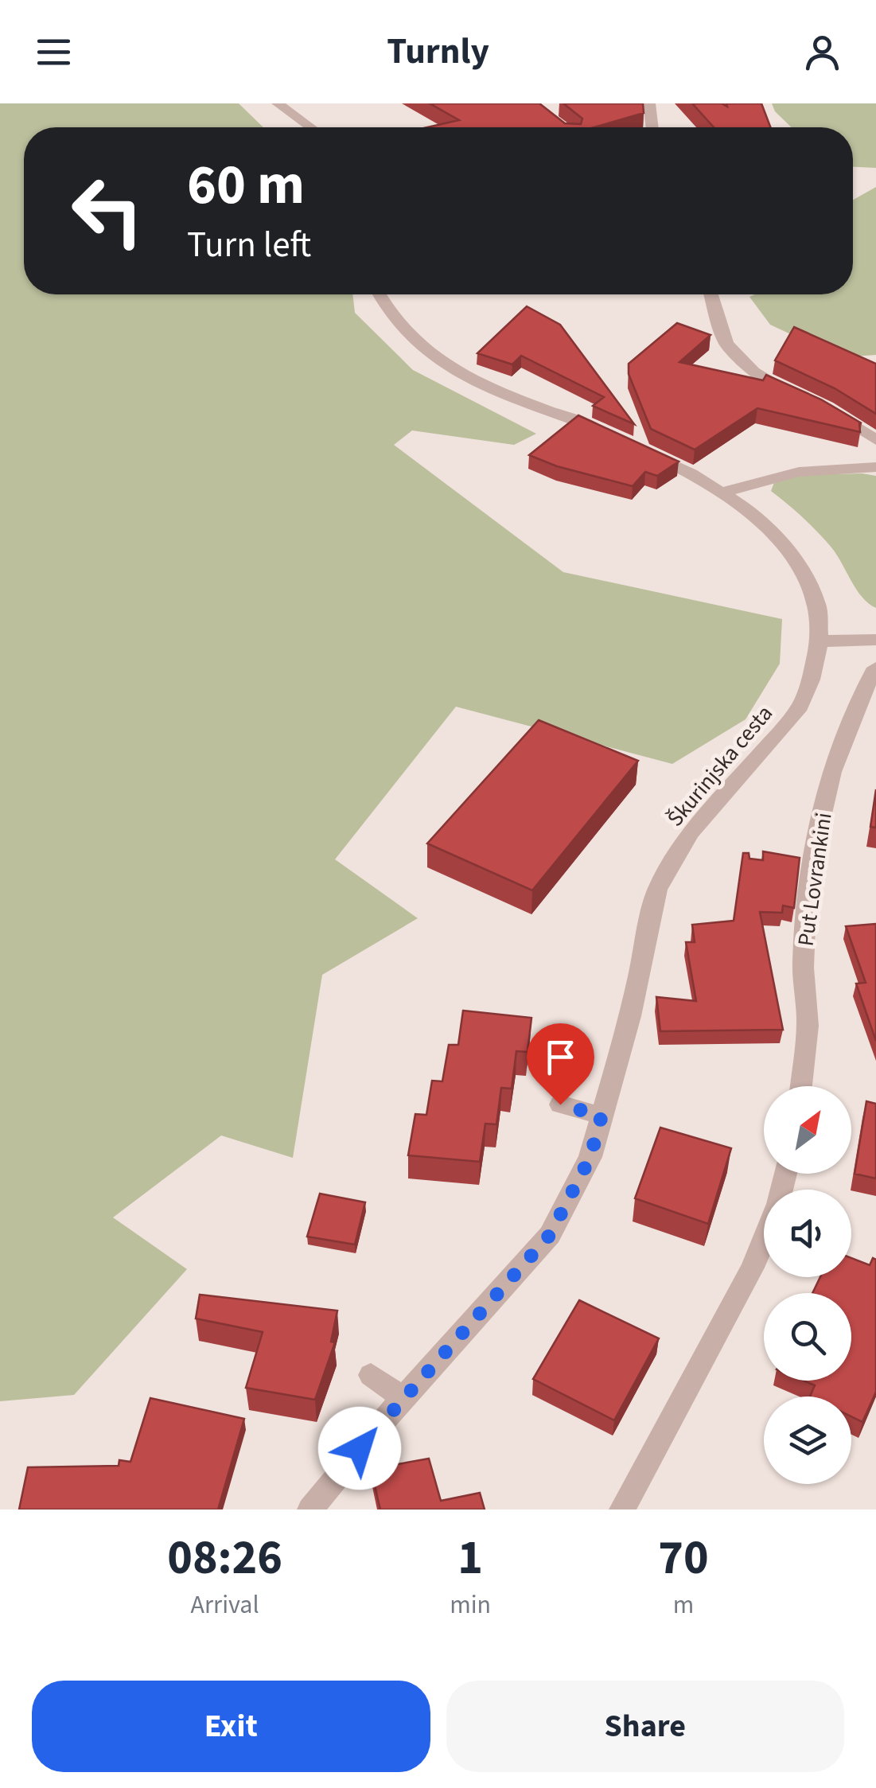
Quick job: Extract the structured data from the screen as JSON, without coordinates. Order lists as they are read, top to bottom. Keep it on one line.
{"streets":{"street":["Škurinjska cesta","Put Lovrankini"]},"north":"top right","page":{"header":"Turnly","turn":["60 m","Turn left"],"eta":["08:26","Arrival","1","min","70","m"],"buttons":["Exit","Share"]}}
